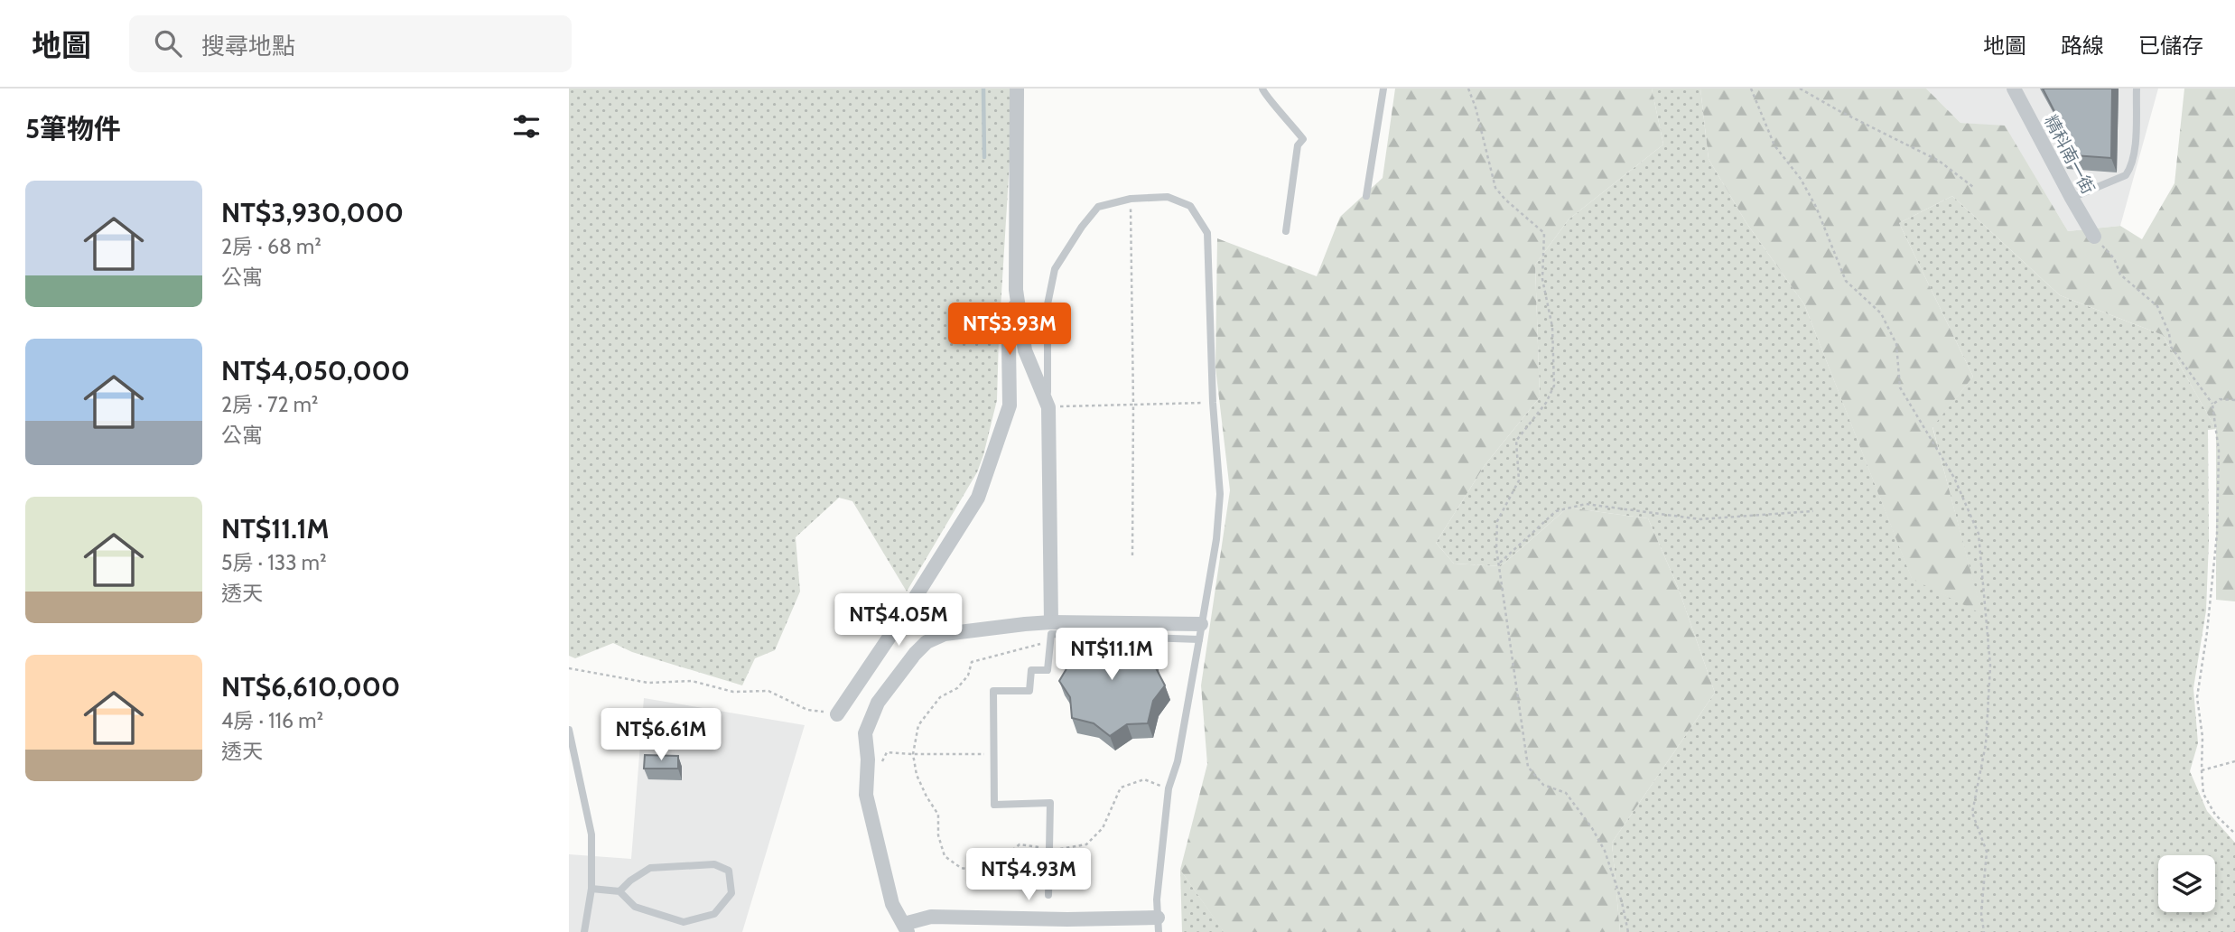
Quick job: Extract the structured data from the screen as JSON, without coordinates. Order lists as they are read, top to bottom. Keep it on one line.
{"streets":{"street":["精科南一街"]},"page":{"header":"地圖","search":"搜尋地點","nav":["地圖","路線","已儲存"],"heading":"5筆物件","list":[{"name":"NT$3,930,000","note":"2房 · 68 m² · 公寓"},{"name":"NT$4,050,000","note":"2房 · 72 m² · 公寓"},{"name":"NT$11.1M","note":"5房 · 133 m² · 透天"},{"name":"NT$6,610,000","note":"4房 · 116 m² · 透天"}],"price":["NT$3.93M","NT$4.05M","NT$11.1M","NT$6.61M","NT$4.93M"]}}
